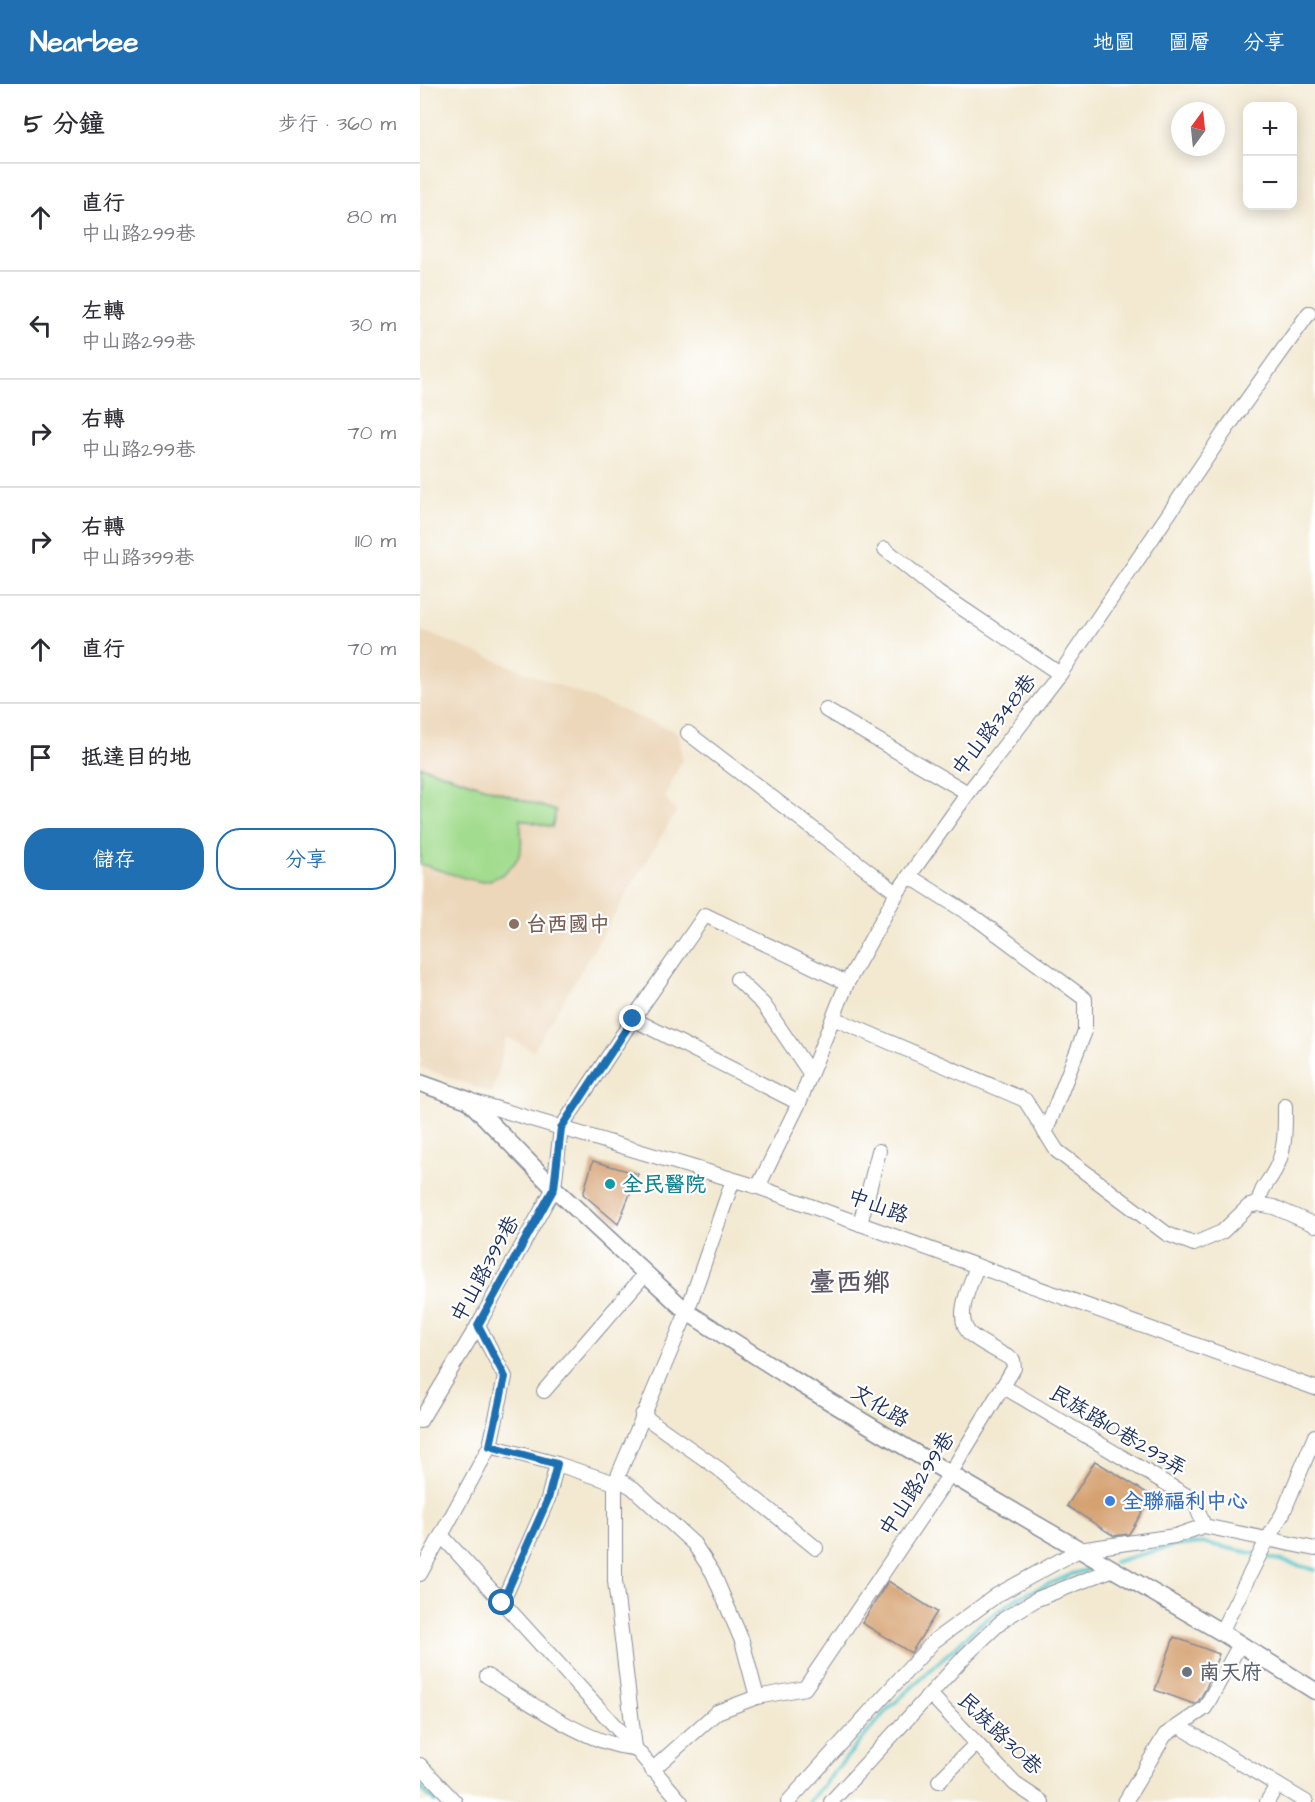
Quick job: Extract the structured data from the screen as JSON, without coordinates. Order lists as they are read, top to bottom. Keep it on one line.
{"streets":{"main road":["中山路","文化路"],"street":["中山路348巷","中山路399巷","民族路10巷293弄","中山路299巷","民族路30巷"]},"crossings":[["中山路348巷","中山路"],["中山路","中山路399巷"],["中山路","文化路"],["中山路","中山路299巷"],["中山路399巷","文化路"],["文化路","中山路299巷"],["民族路10巷293弄","中山路299巷"]],"districts":["臺西鄉"],"places":["台西國中","全民醫院","全聯福利中心","南天府"],"north":"top","page":{"header":"Nearbee","nav":["地圖","圖層","分享"],"heading":["5 分鐘","步行 · 360 m"],"map_buttons":["+","−"],"list":[["直行","中山路299巷","80 m"],["左轉","中山路299巷","30 m"],["右轉","中山路299巷","70 m"],["右轉","中山路399巷","110 m"],["直行","70 m"],"抵達目的地"],"buttons":["儲存","分享"]}}
